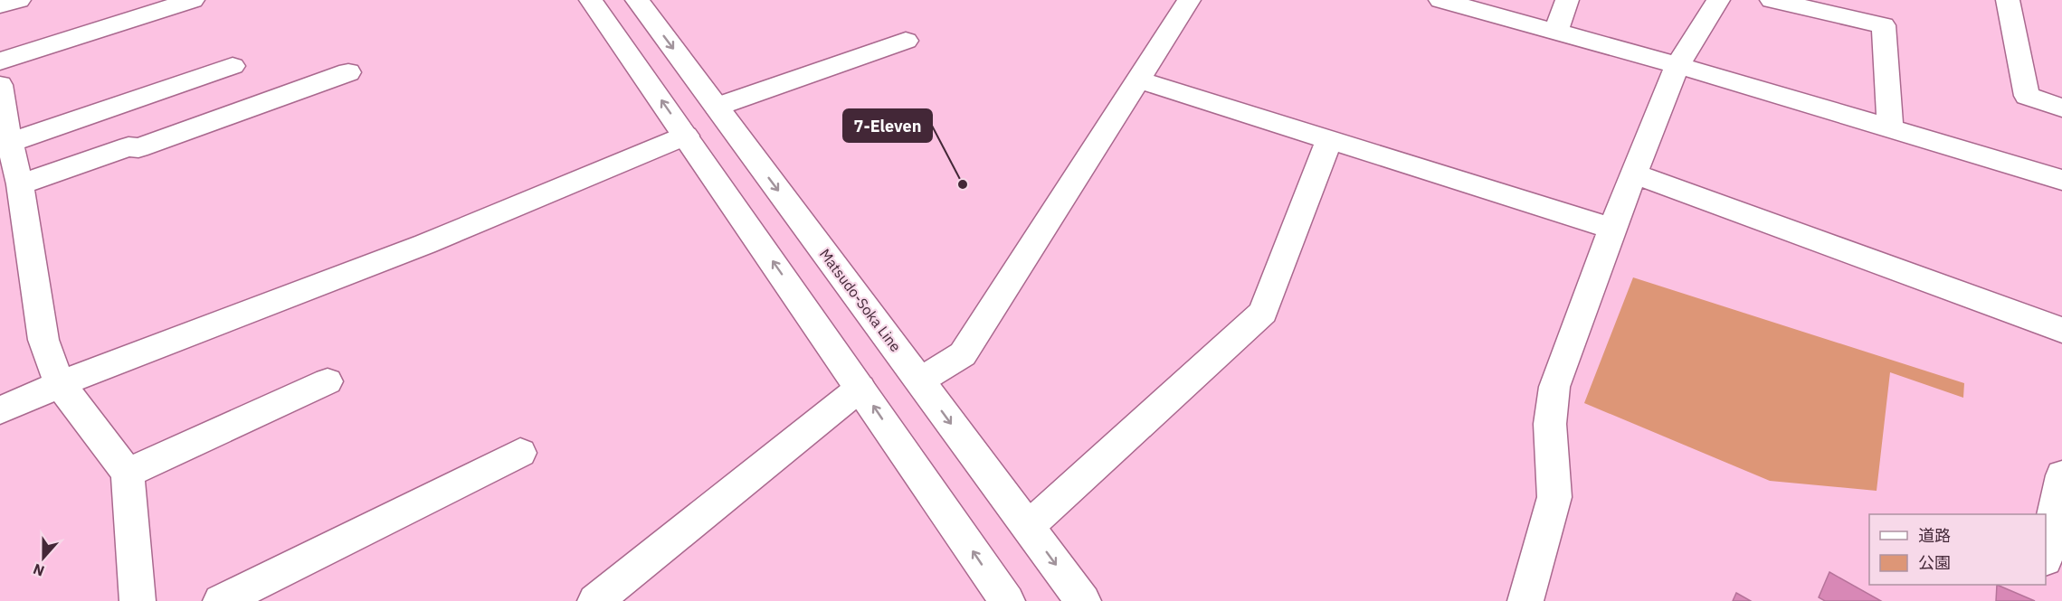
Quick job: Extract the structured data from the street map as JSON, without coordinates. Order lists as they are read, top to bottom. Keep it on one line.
{"streets":{"street":["Matsudo-Soka Line"]},"places":["7-Eleven"],"legend":["道路","公園"],"north":"bottom"}
